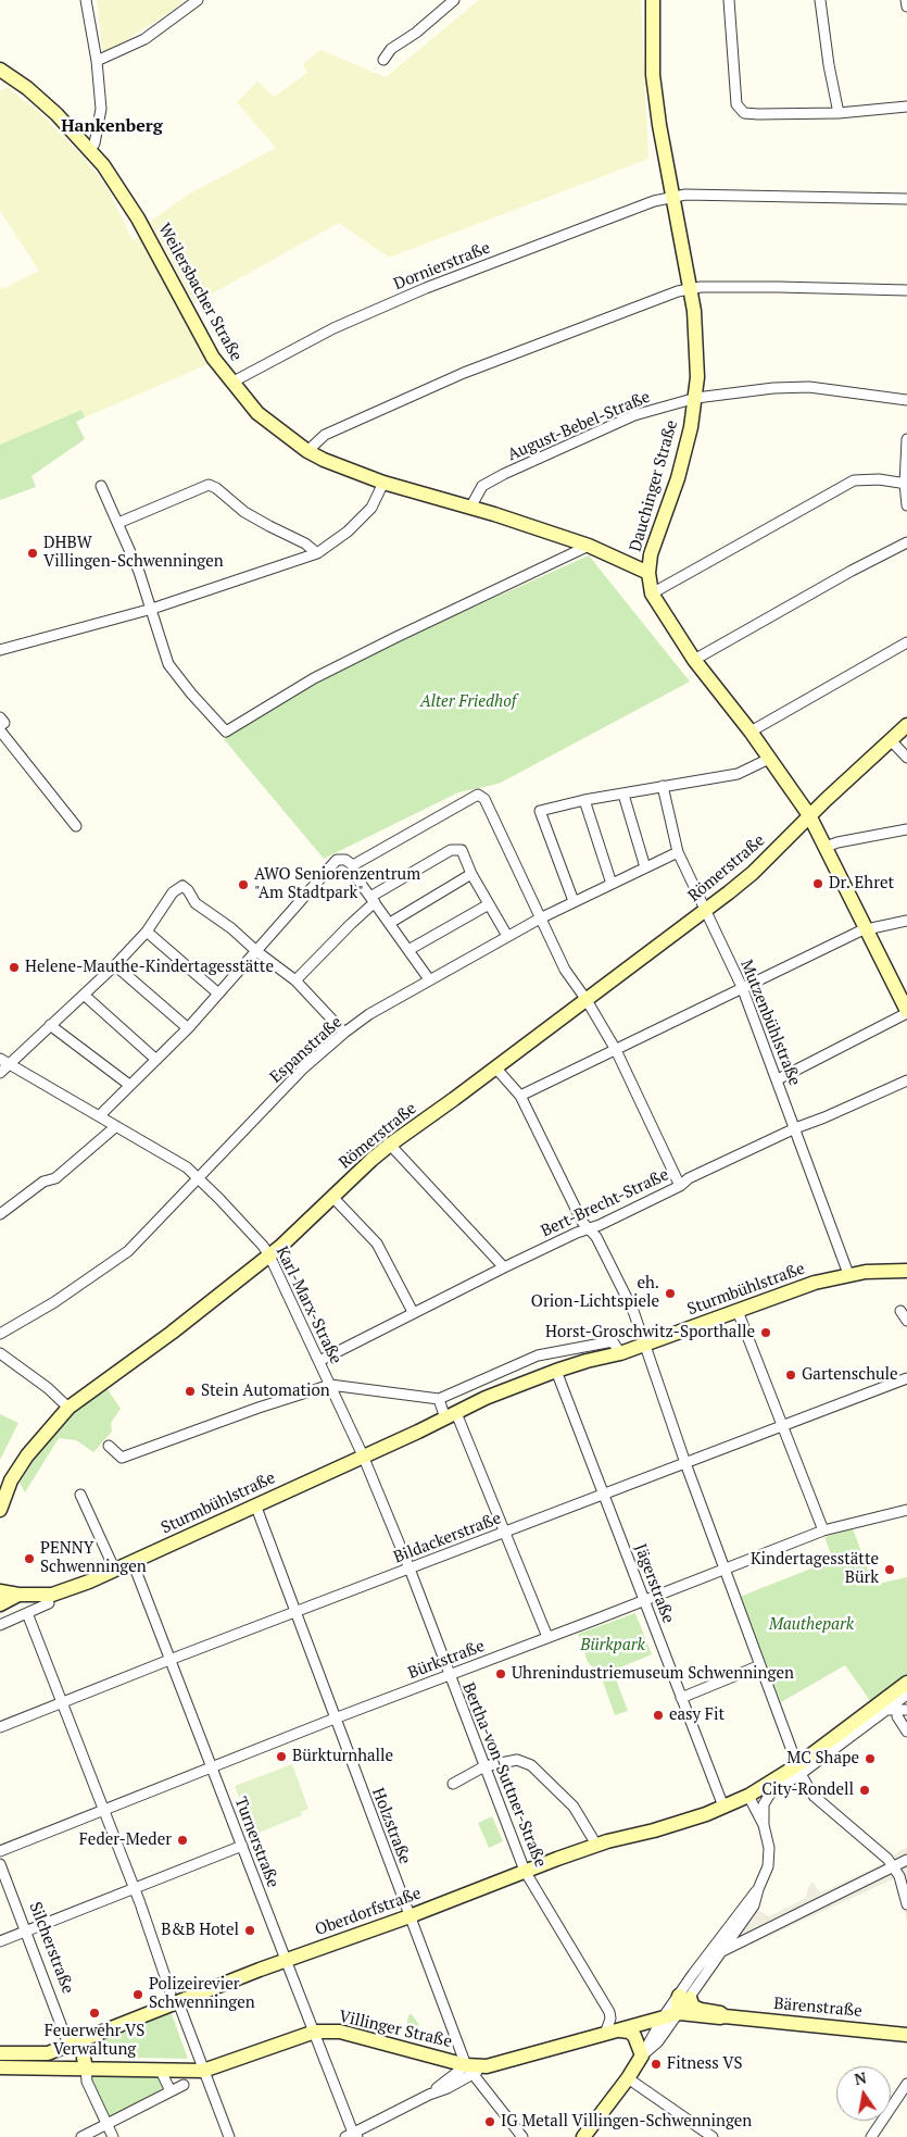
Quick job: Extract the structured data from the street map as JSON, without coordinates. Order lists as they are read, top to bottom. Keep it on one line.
{"streets":{"main road":["Weilersbacher Straße","Dauchinger Straße","Römerstraße","Sturmbühlstraße","Oberdorfstraße","Bärenstraße","Villinger Straße"],"street":["Dornierstraße","August-Bebel-Straße","Mutzenbühlstraße","Espanstraße","Bert-Brecht-Straße","Karl-Marx-Straße","Bildackerstraße","Jägerstraße","Bürkstraße","Bertha-von-Suttner-Straße","Holzstraße","Turnerstraße","Silcherstraße"]},"crossings":[["Dornierstraße","Weilersbacher Straße"],["Dornierstraße","Dauchinger Straße"],["Weilersbacher Straße","August-Bebel-Straße"],["Weilersbacher Straße","Dauchinger Straße"],["August-Bebel-Straße","Dauchinger Straße"],["Dauchinger Straße","Römerstraße"],["Römerstraße","Mutzenbühlstraße"],["Römerstraße","Karl-Marx-Straße"],["Mutzenbühlstraße","Espanstraße"],["Mutzenbühlstraße","Bert-Brecht-Straße"],["Mutzenbühlstraße","Sturmbühlstraße"],["Espanstraße","Karl-Marx-Straße"],["Bert-Brecht-Straße","Karl-Marx-Straße"],["Sturmbühlstraße","Karl-Marx-Straße"],["Sturmbühlstraße","Jägerstraße"],["Sturmbühlstraße","Bertha-von-Suttner-Straße"],["Sturmbühlstraße","Holzstraße"],["Sturmbühlstraße","Turnerstraße"],["Karl-Marx-Straße","Bertha-von-Suttner-Straße"],["Bildackerstraße","Jägerstraße"],["Bildackerstraße","Bertha-von-Suttner-Straße"],["Bildackerstraße","Holzstraße"],["Bildackerstraße","Turnerstraße"],["Jägerstraße","Bürkstraße"],["Jägerstraße","Oberdorfstraße"],["Bürkstraße","Bertha-von-Suttner-Straße"],["Bürkstraße","Holzstraße"],["Bürkstraße","Turnerstraße"],["Bertha-von-Suttner-Straße","Oberdorfstraße"],["Bertha-von-Suttner-Straße","Villinger Straße"],["Holzstraße","Oberdorfstraße"],["Holzstraße","Villinger Straße"],["Turnerstraße","Oberdorfstraße"],["Turnerstraße","Villinger Straße"],["Oberdorfstraße","Silcherstraße"],["Bärenstraße","Villinger Straße"]],"districts":["Hankenberg"],"parks":["Alter Friedhof","Mauthepark","Bürkpark"],"places":["DHBW Villingen-Schwenningen","Dr. Ehret","AWO Seniorenzentrum \"Am Stadtpark\"","Helene-Mauthe-Kindertagesstätte","eh. Orion-Lichtspiele","Horst-Groschwitz-Sporthalle","Gartenschule","Stein Automation","PENNY Schwenningen","Kindertagesstätte Bürk","Uhrenindustriemuseum Schwenningen","easy Fit","Bürkturnhalle","MC Shape","City-Rondell","Feder-Meder","B&B Hotel","Polizeirevier Schwenningen","Feuerwehr VS Verwaltung","Fitness VS","IG Metall Villingen-Schwenningen"],"north":"top"}
